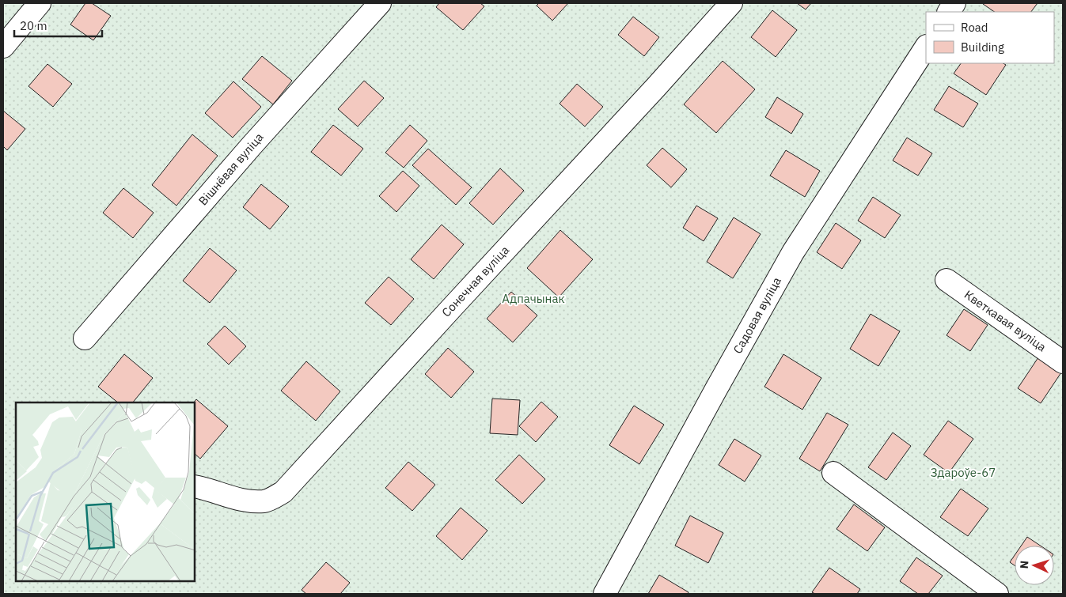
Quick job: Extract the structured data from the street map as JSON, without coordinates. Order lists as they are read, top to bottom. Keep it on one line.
{"streets":{"street":["Вішнёвая вуліца","Сонечная вуліца","Садовая вуліца","Кветкавая вуліца"]},"parks":["Адпачынак","Здароўе-67"],"legend":["Road","Building"],"scale_bar":"20 m","north":"left"}
